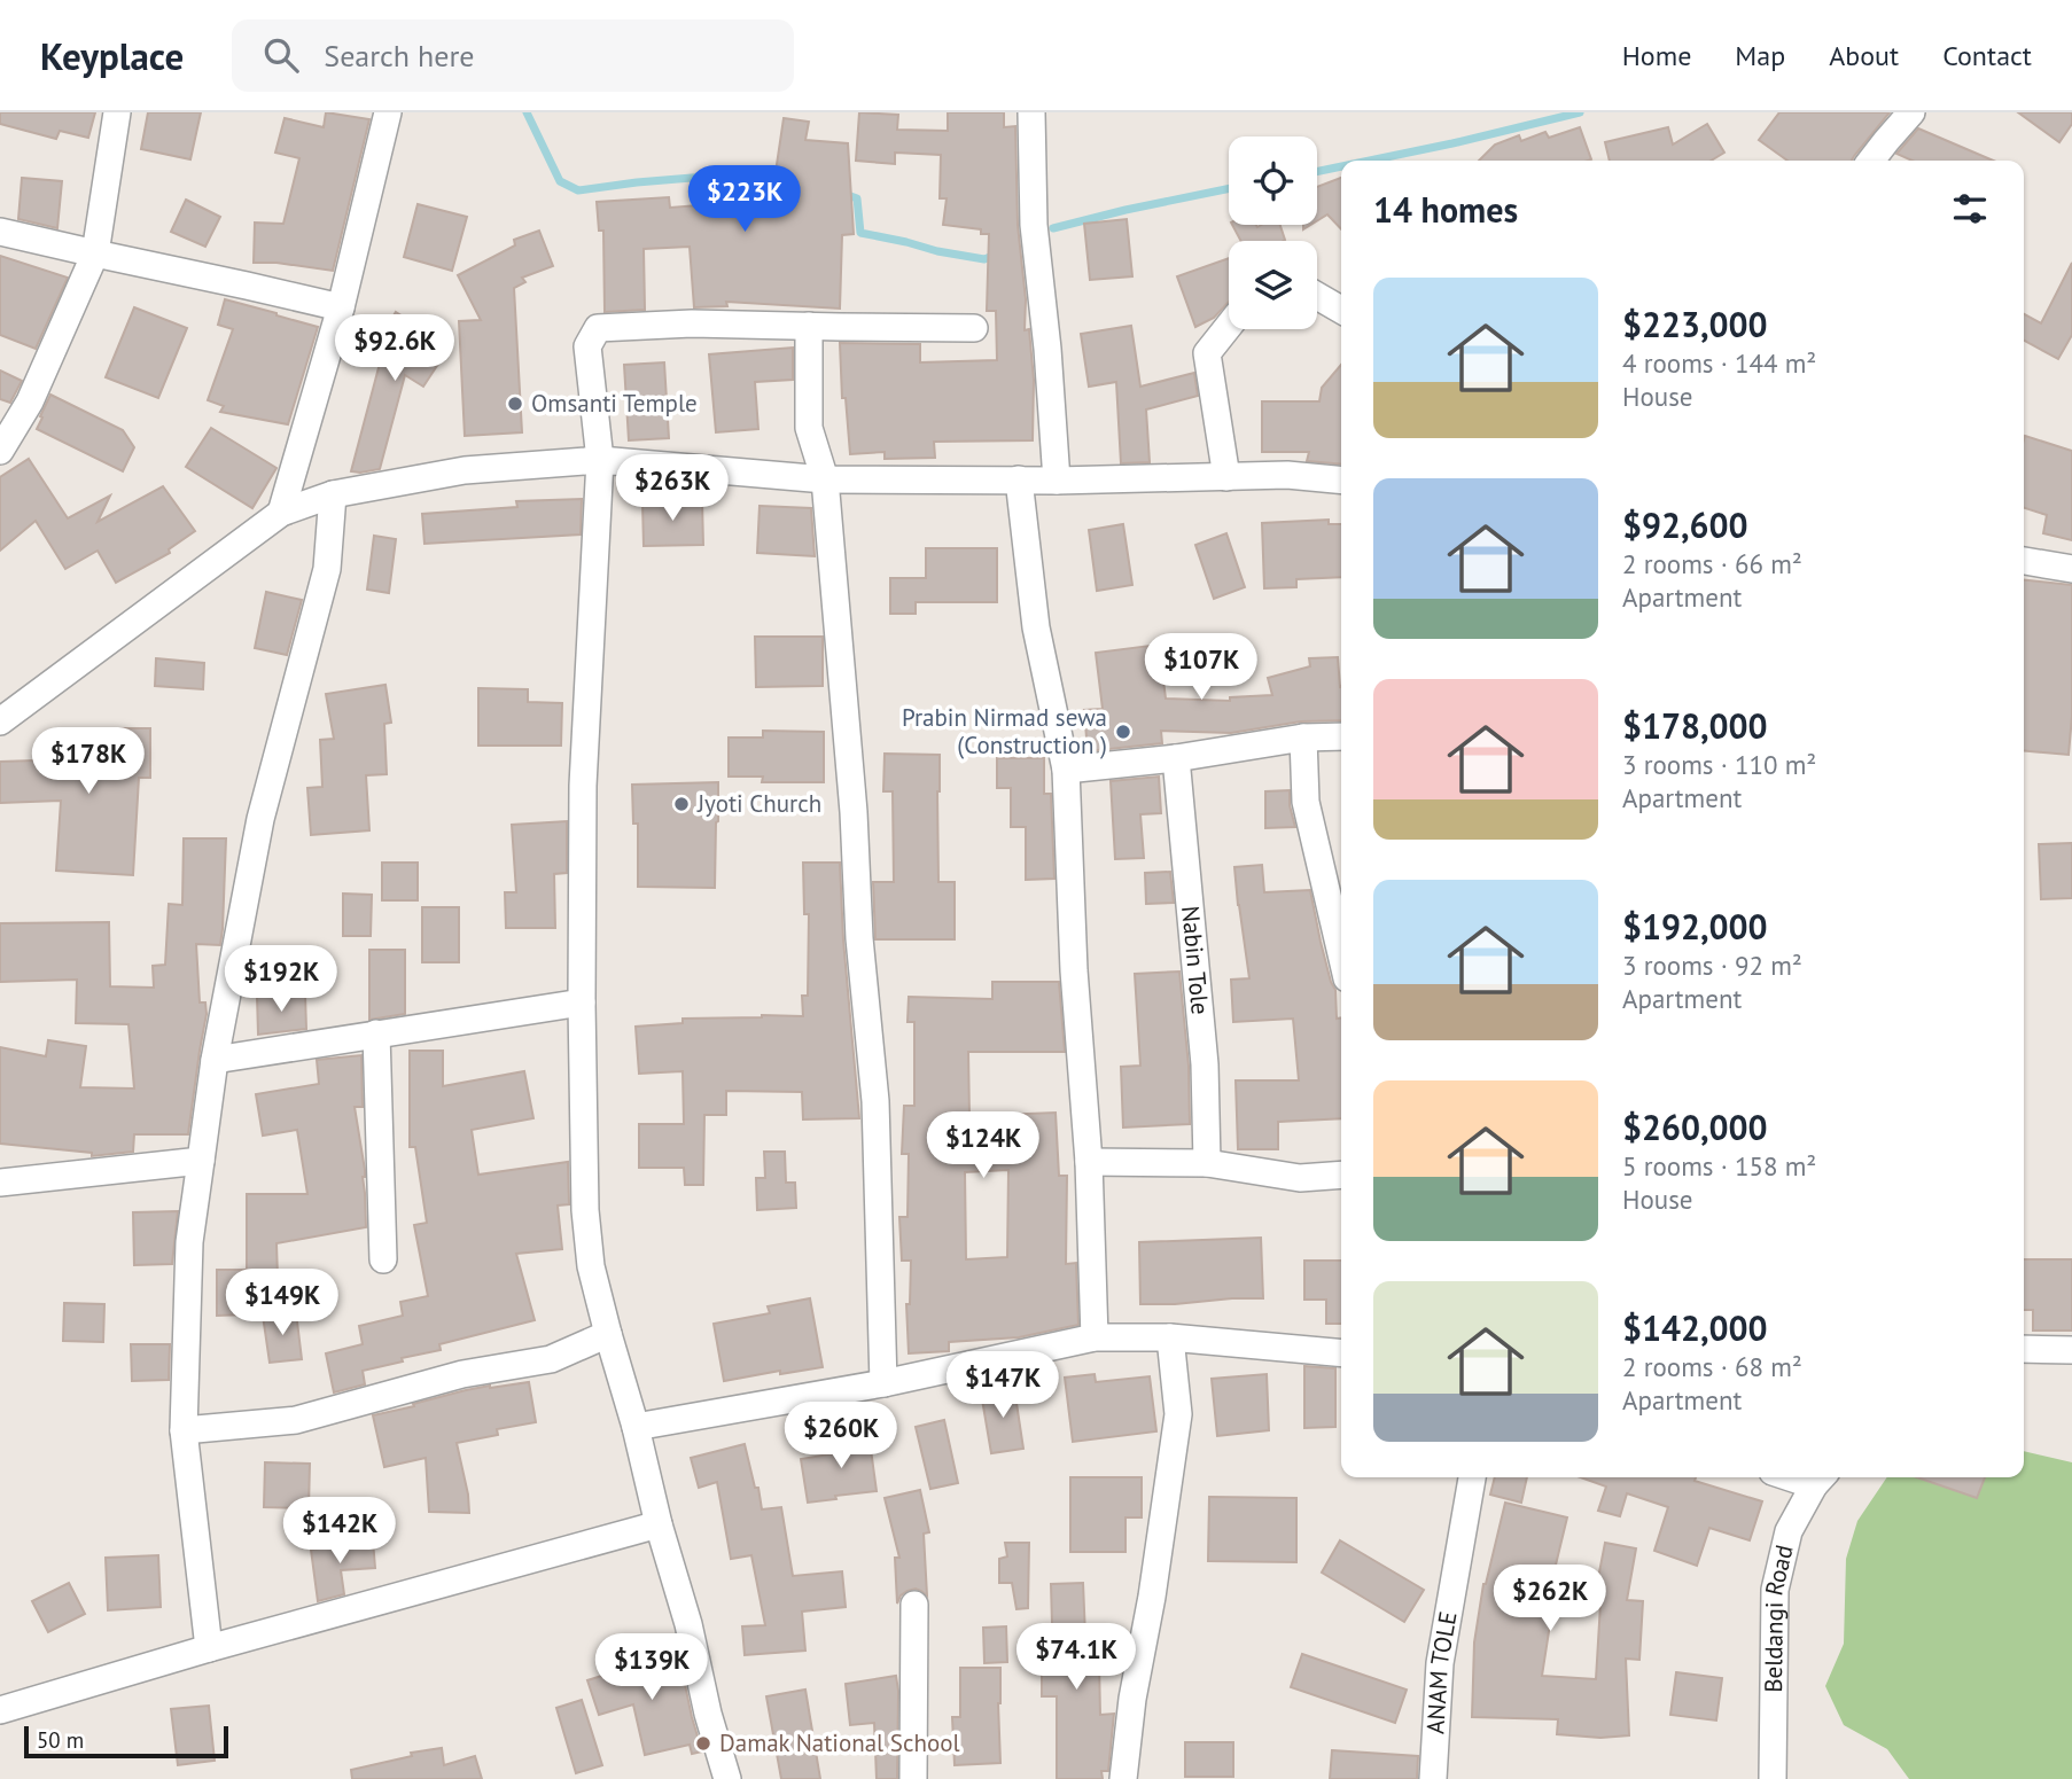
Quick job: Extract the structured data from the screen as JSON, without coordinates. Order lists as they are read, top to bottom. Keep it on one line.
{"streets":{"street":["Nabin Tole","Beldangi Road","ANAM TOLE"]},"places":["Omsanti Temple","Prabin Nirmad sewa (Construction )","Jyoti Church","Damak National School"],"scale_bar":"50 m","page":{"header":"Keyplace","search":"Search here","nav":["Home","Map","About","Contact"],"heading":"14 homes","price":["$223K","$92.6K","$263K","$107K","$178K","$192K","$124K","$149K","$147K","$260K","$142K","$262K","$74.1K","$139K"],"list":[{"name":"$223,000","note":"4 rooms · 144 m² · House"},{"name":"$92,600","note":"2 rooms · 66 m² · Apartment"},{"name":"$178,000","note":"3 rooms · 110 m² · Apartment"},{"name":"$192,000","note":"3 rooms · 92 m² · Apartment"},{"name":"$260,000","note":"5 rooms · 158 m² · House"},{"name":"$142,000","note":"2 rooms · 68 m² · Apartment"}],"scale":"50 m"}}
